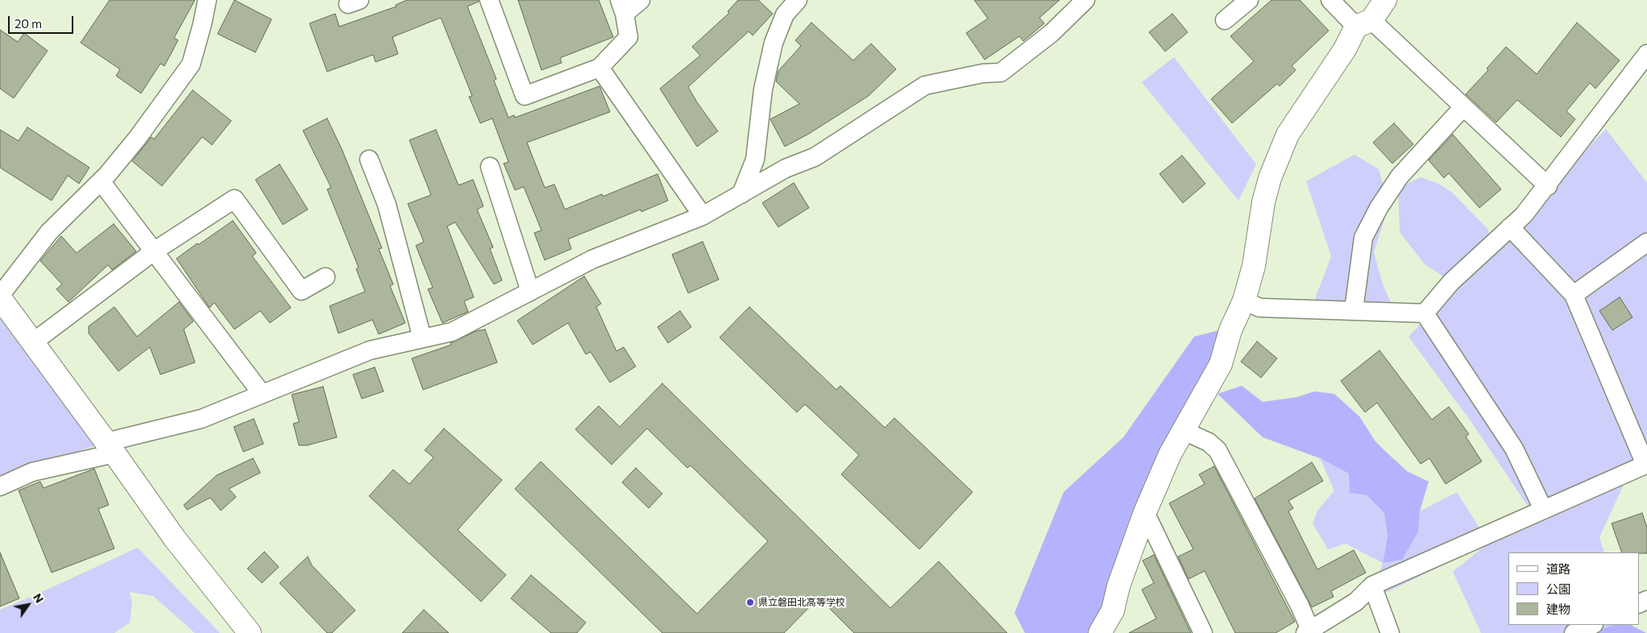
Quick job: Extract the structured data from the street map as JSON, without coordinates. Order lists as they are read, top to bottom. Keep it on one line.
{"places":["県立磐田北高等学校"],"legend":["道路","公園","建物"],"scale_bar":"20 m","north":"top right"}
